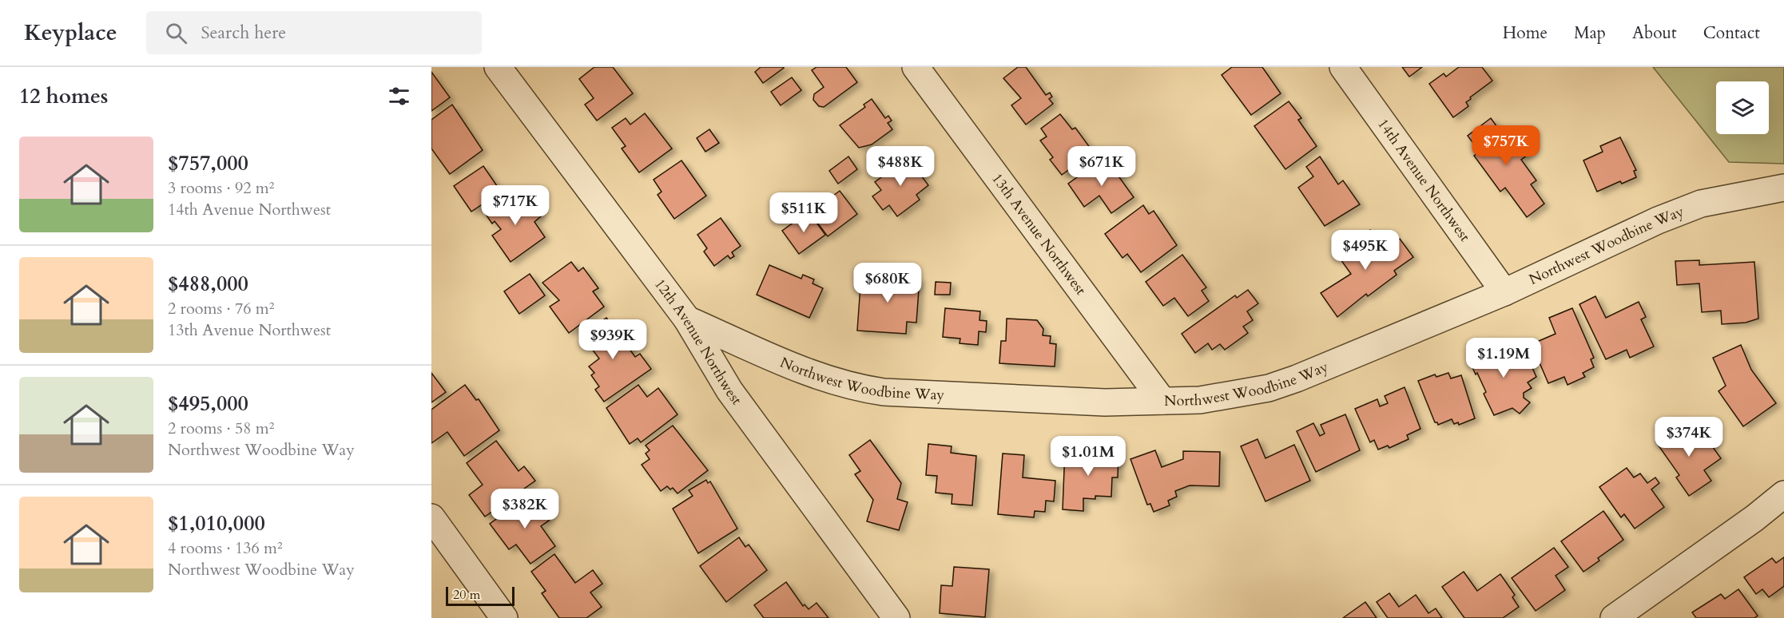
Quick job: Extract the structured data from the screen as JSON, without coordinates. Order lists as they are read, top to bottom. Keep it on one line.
{"streets":{"street":["14th Avenue Northwest","13th Avenue Northwest","Northwest Woodbine Way","12th Avenue Northwest"]},"crossings":[["14th Avenue Northwest","Northwest Woodbine Way"],["13th Avenue Northwest","Northwest Woodbine Way"],["Northwest Woodbine Way","12th Avenue Northwest"]],"scale_bar":"20 m","page":{"header":"Keyplace","search":"Search here","nav":["Home","Map","About","Contact"],"heading":"12 homes","list":[{"name":"$757,000","note":"3 rooms · 92 m² · 14th Avenue Northwest"},{"name":"$488,000","note":"2 rooms · 76 m² · 13th Avenue Northwest"},{"name":"$495,000","note":"2 rooms · 58 m² · Northwest Woodbine Way"},{"name":"$1,010,000","note":"4 rooms · 136 m² · Northwest Woodbine Way"}],"price":["$757K","$488K","$671K","$717K","$511K","$495K","$680K","$939K","$1.19M","$374K","$1.01M","$382K"],"scale":"20 m"}}
